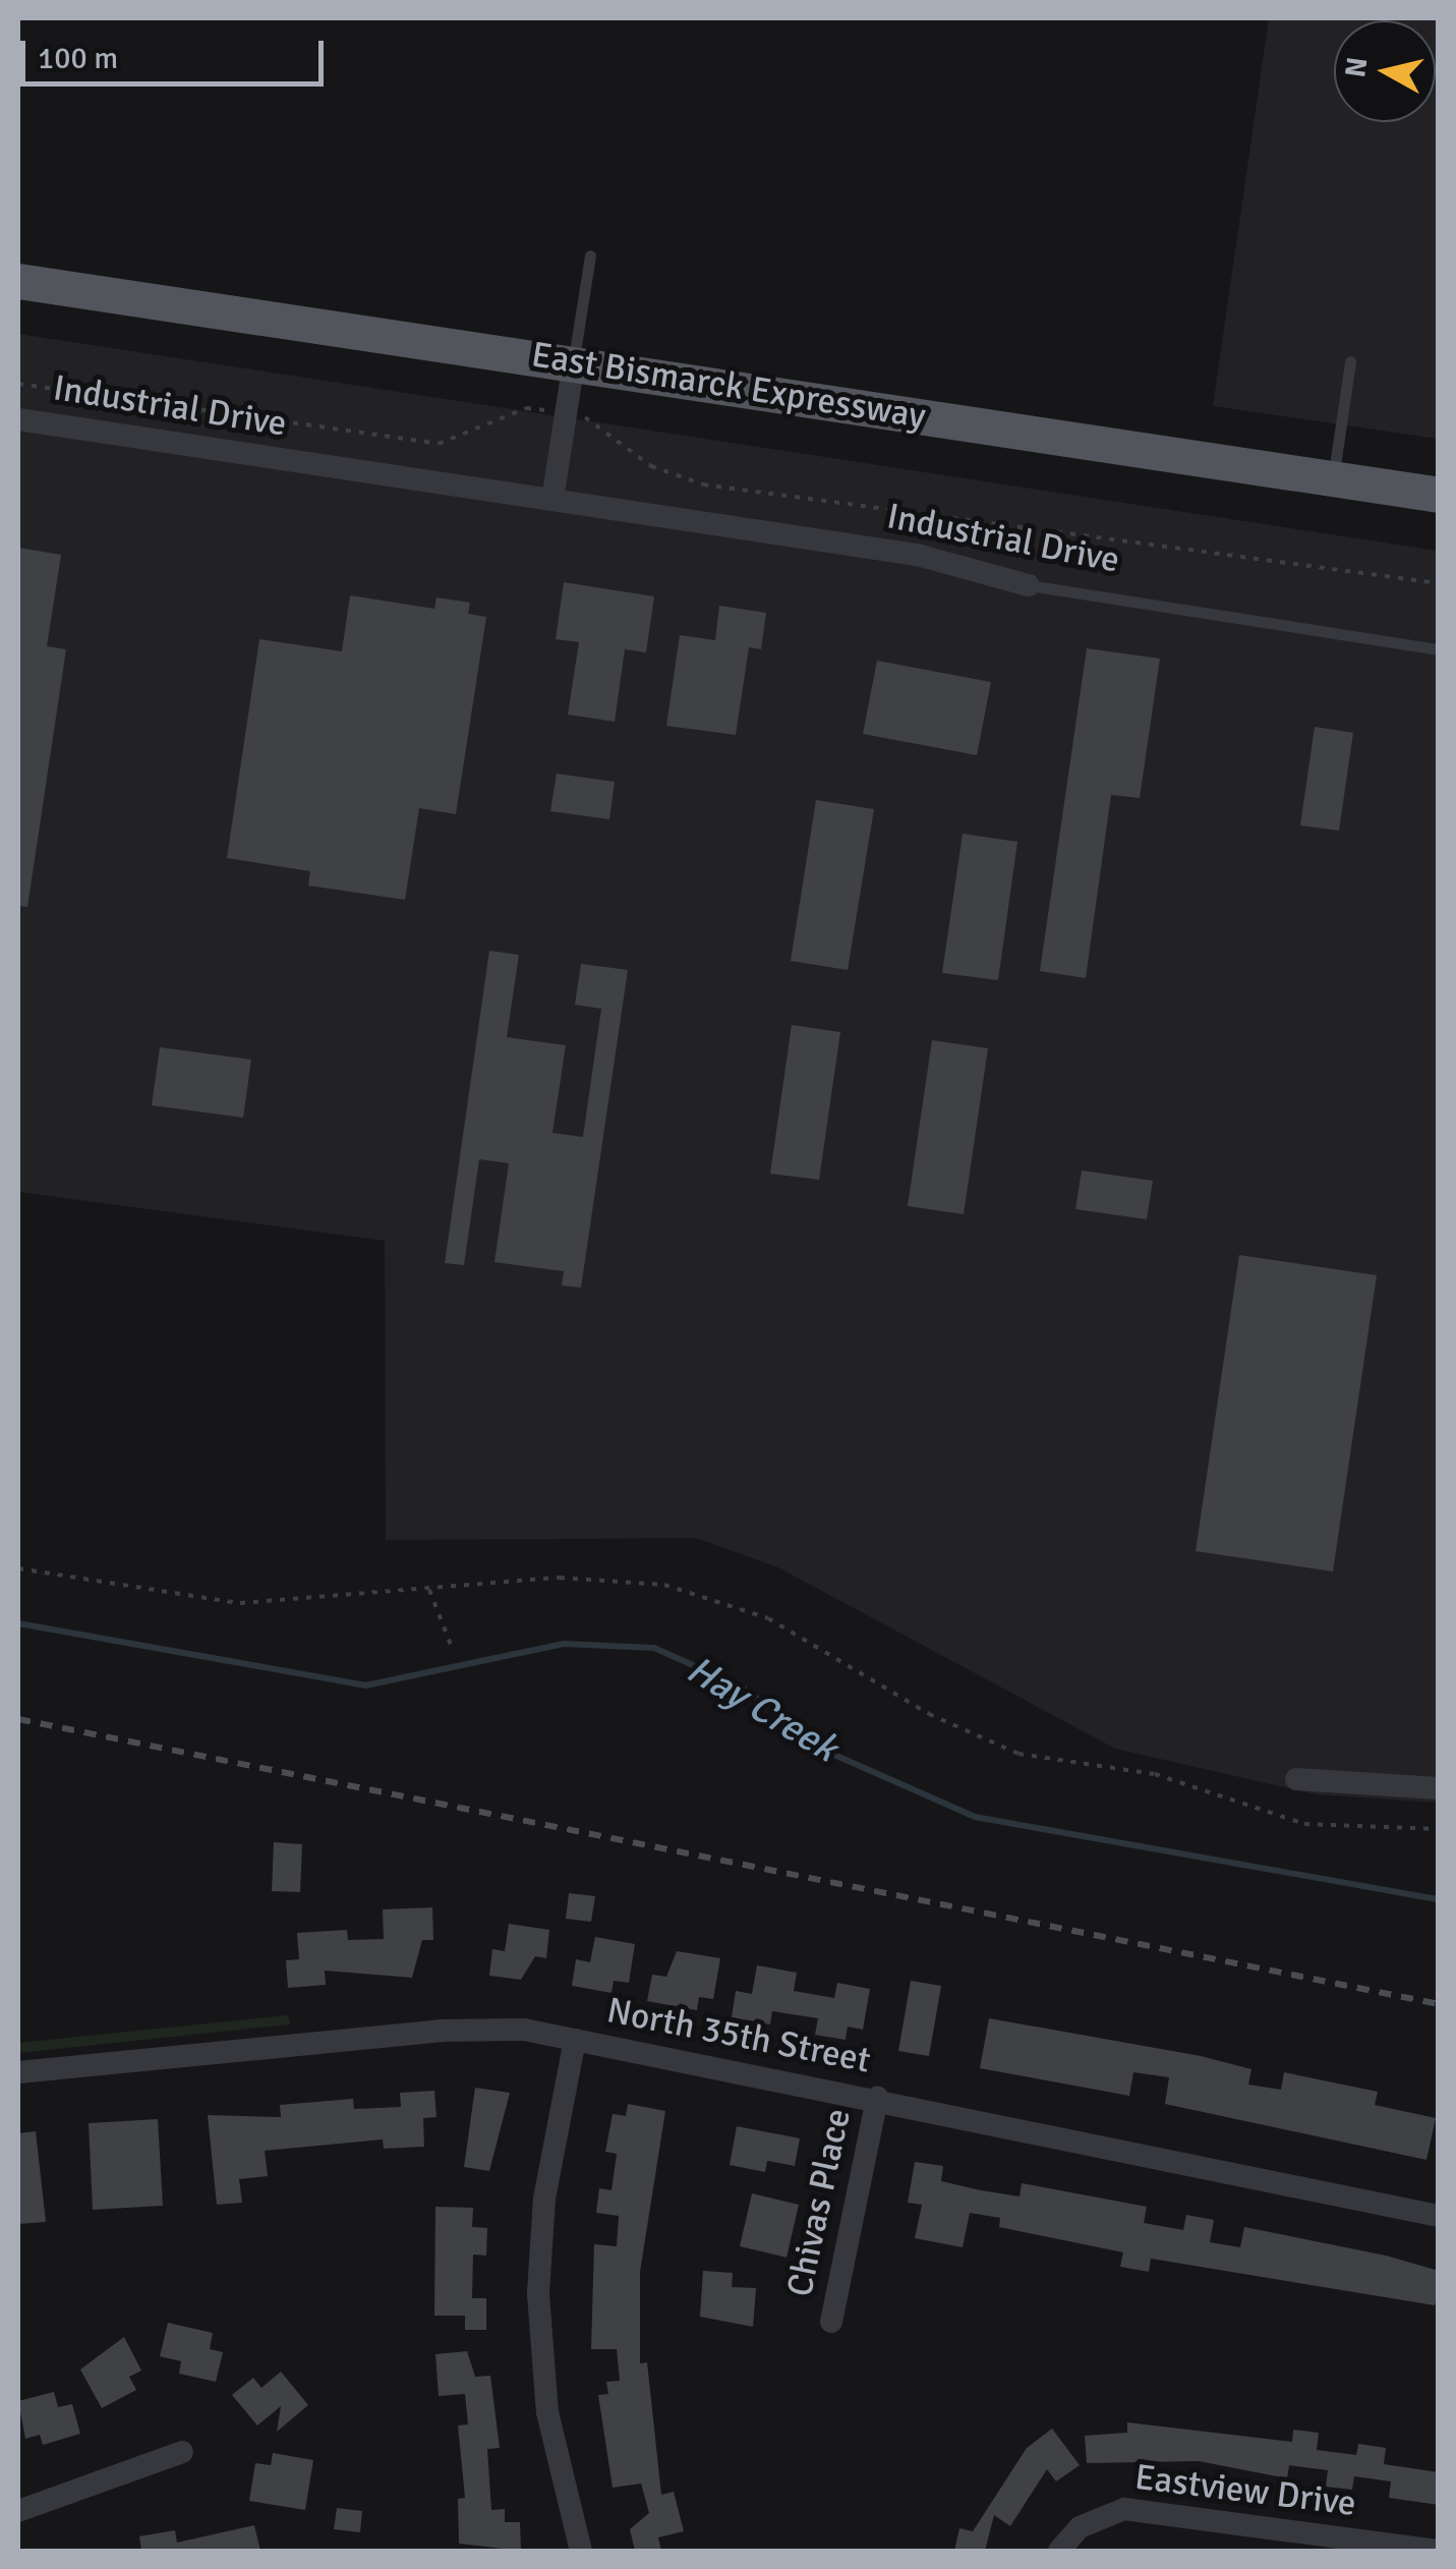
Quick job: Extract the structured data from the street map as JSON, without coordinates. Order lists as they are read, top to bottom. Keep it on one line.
{"streets":{"main road":["East Bismarck Expressway"],"street":["Industrial Drive","North 35th Street","Chivas Place","Eastview Drive"]},"crossings":[["North 35th Street","Chivas Place"]],"water":["Hay Creek"],"scale_bar":"100 m","north":"left"}
